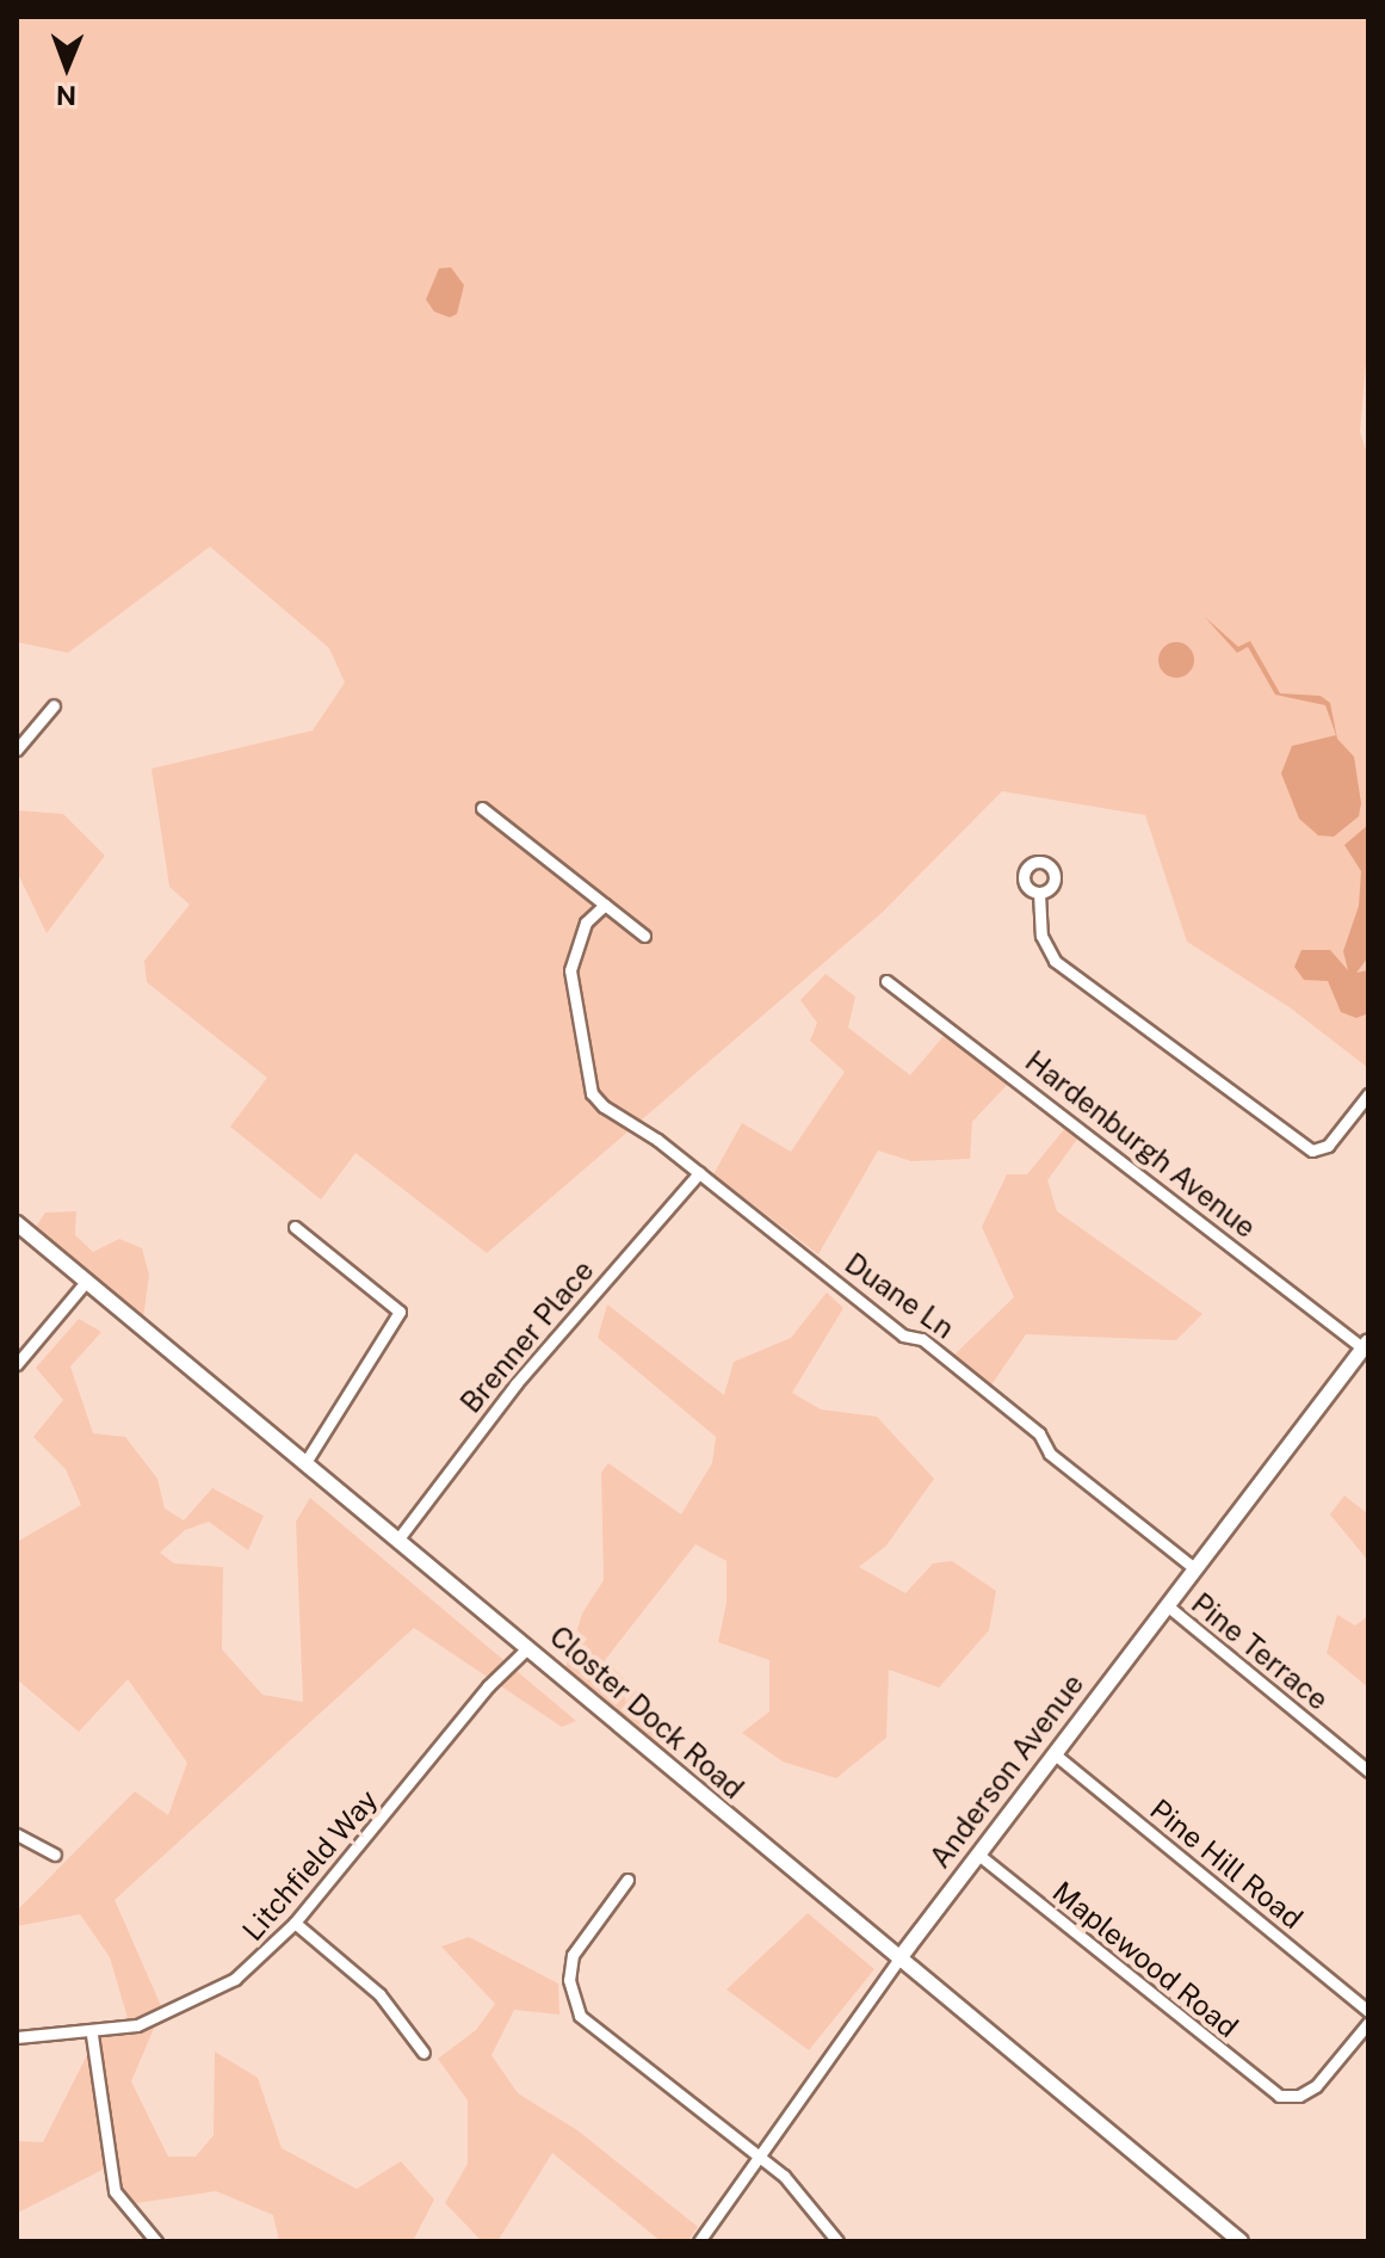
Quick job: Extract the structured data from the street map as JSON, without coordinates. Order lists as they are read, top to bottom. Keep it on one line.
{"streets":{"main road":["Closter Dock Road","Anderson Avenue"],"street":["Hardenburgh Avenue","Duane Ln","Brenner Place","Pine Terrace","Pine Hill Road","Litchfield Way","Maplewood Road"]},"crossings":[["Hardenburgh Avenue","Anderson Avenue"],["Duane Ln","Brenner Place"],["Duane Ln","Anderson Avenue"],["Brenner Place","Closter Dock Road"],["Pine Terrace","Anderson Avenue"],["Closter Dock Road","Anderson Avenue"],["Closter Dock Road","Litchfield Way"],["Anderson Avenue","Pine Hill Road"],["Anderson Avenue","Maplewood Road"]],"north":"bottom"}
